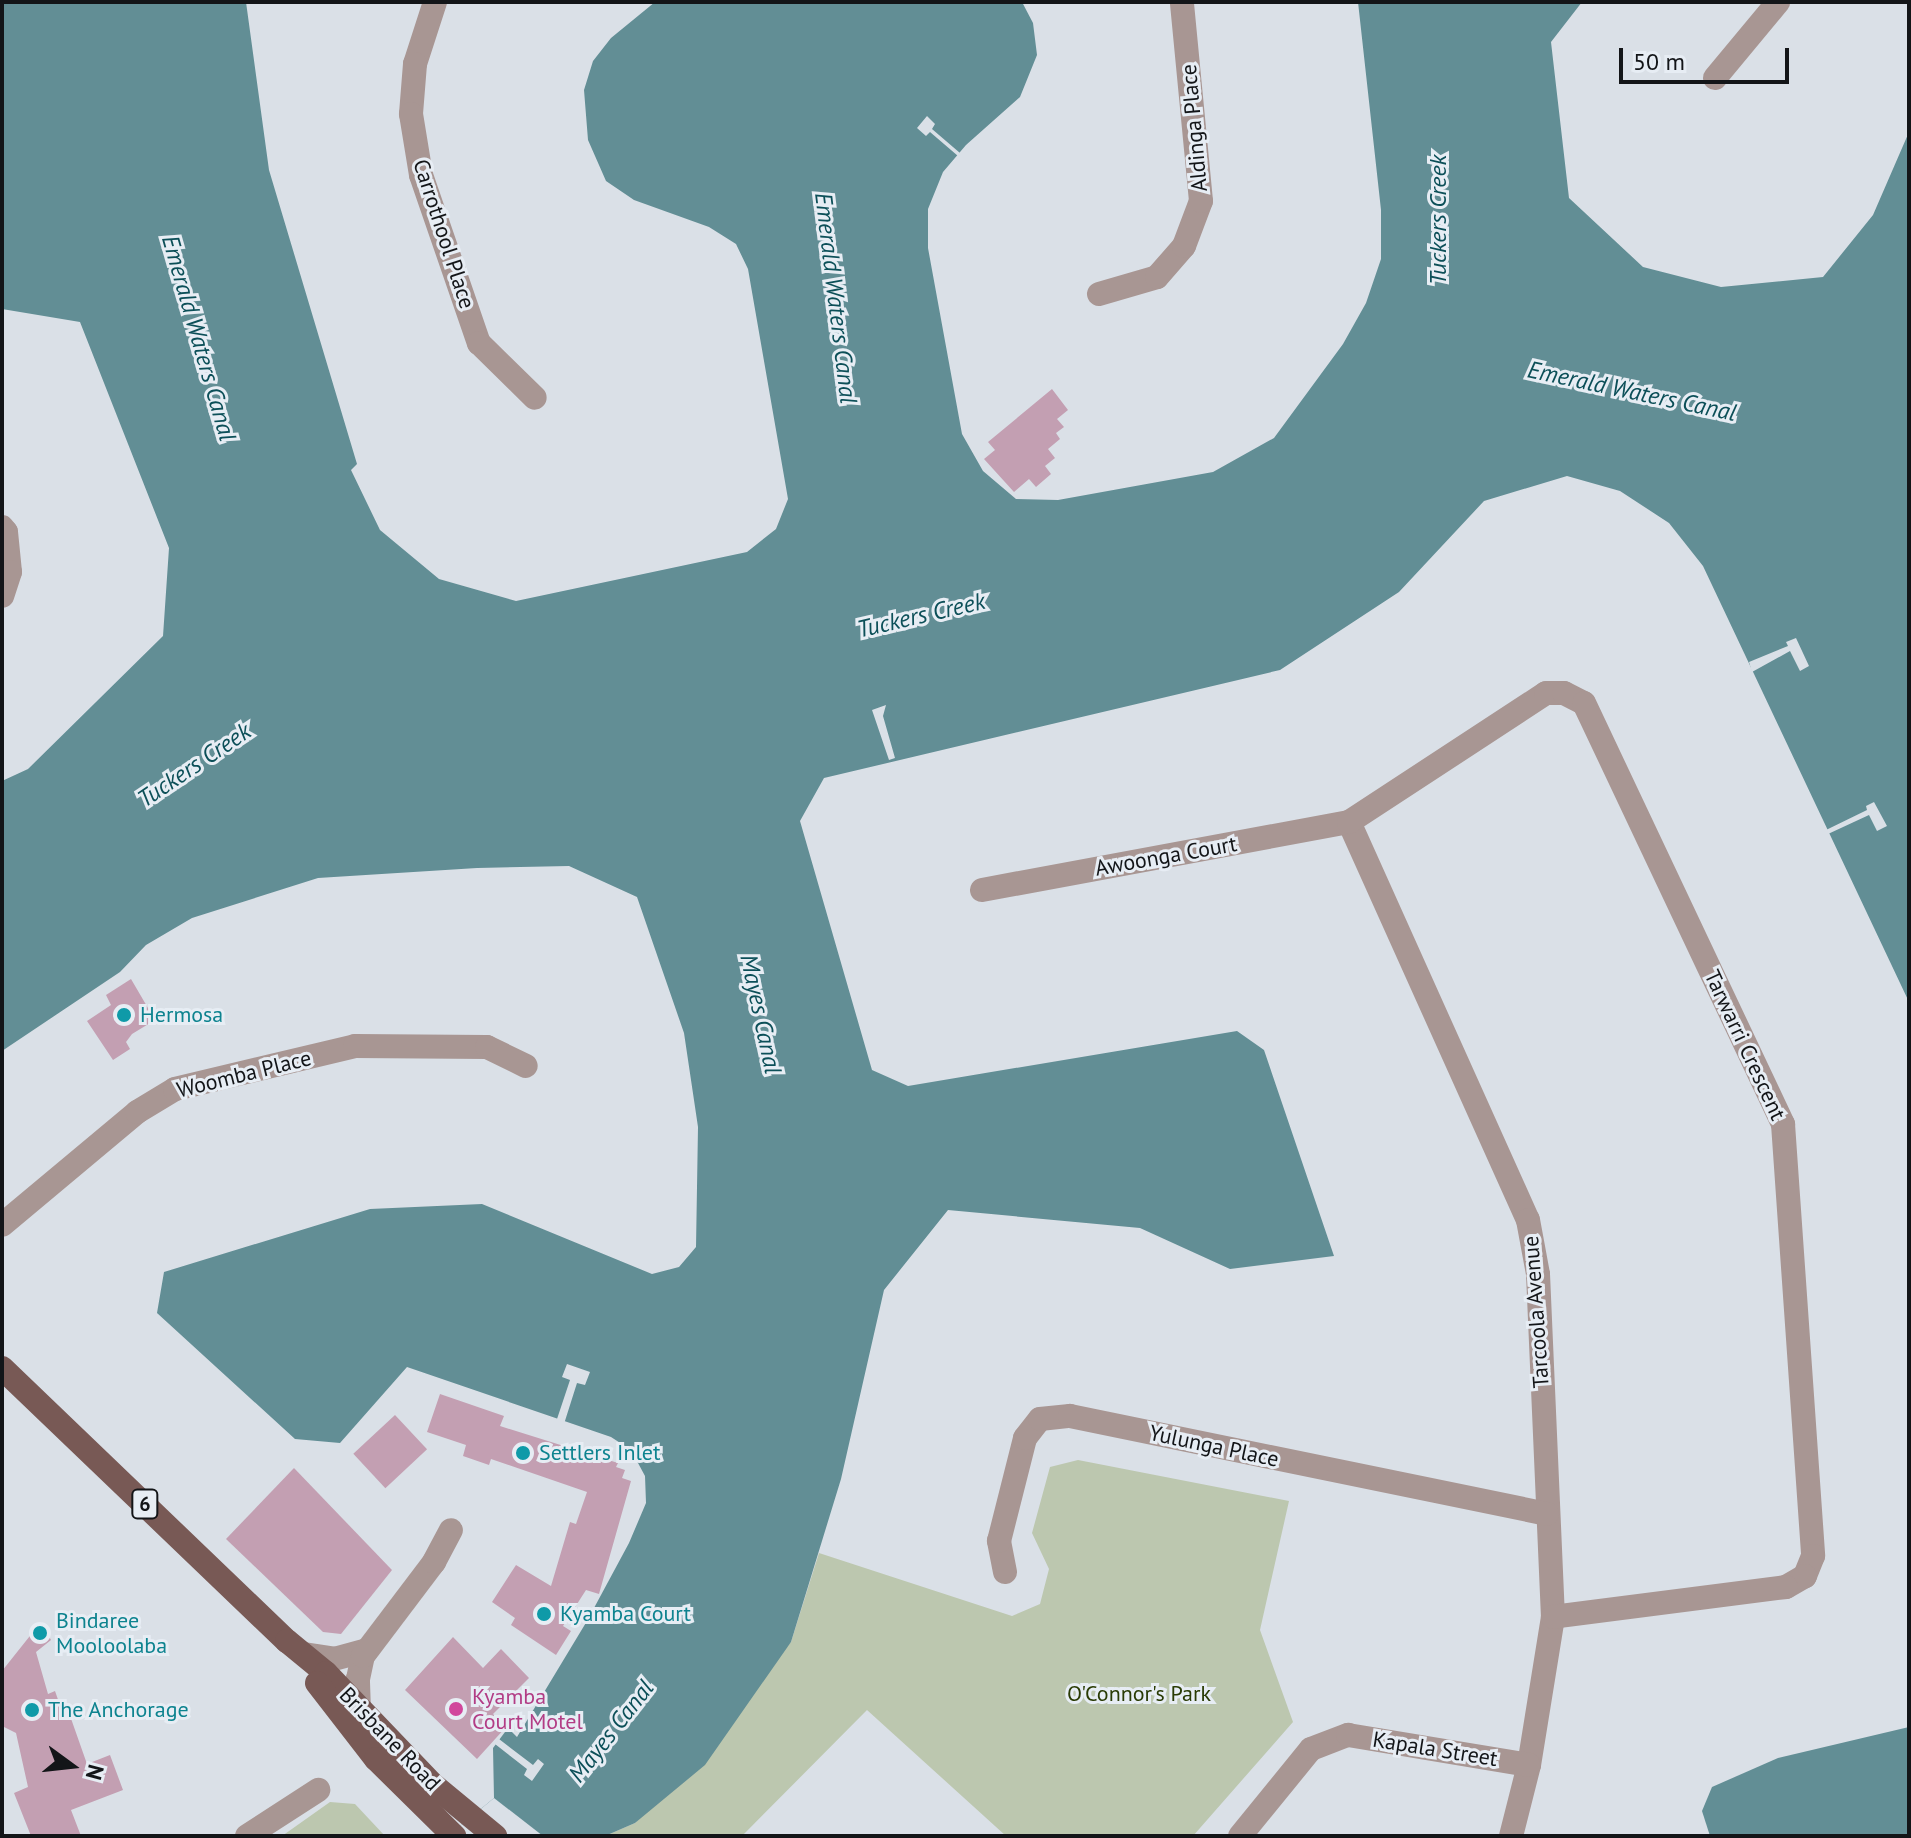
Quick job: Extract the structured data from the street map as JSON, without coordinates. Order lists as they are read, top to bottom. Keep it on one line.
{"streets":{"main road":["6","Brisbane Road"],"street":["Aldinga Place","Carrothool Place","Awoonga Court","Tarwarri Crescent","Woomba Place","Tarcoola Avenue","Yulunga Place","Kapala Street"]},"crossings":[["Awoonga Court","Tarwarri Crescent"],["Awoonga Court","Tarcoola Avenue"],["Tarwarri Crescent","Tarcoola Avenue"],["Tarcoola Avenue","Yulunga Place"],["Tarcoola Avenue","Kapala Street"]],"water":["Tuckers Creek","Emerald Waters Canal","Mayes Canal"],"parks":["O'Connor's Park"],"places":["Hermosa","Settlers Inlet","Kyamba Court","Bindaree Mooloolaba","Kyamba Court Motel","The Anchorage"],"scale_bar":"50 m","north":"right"}
